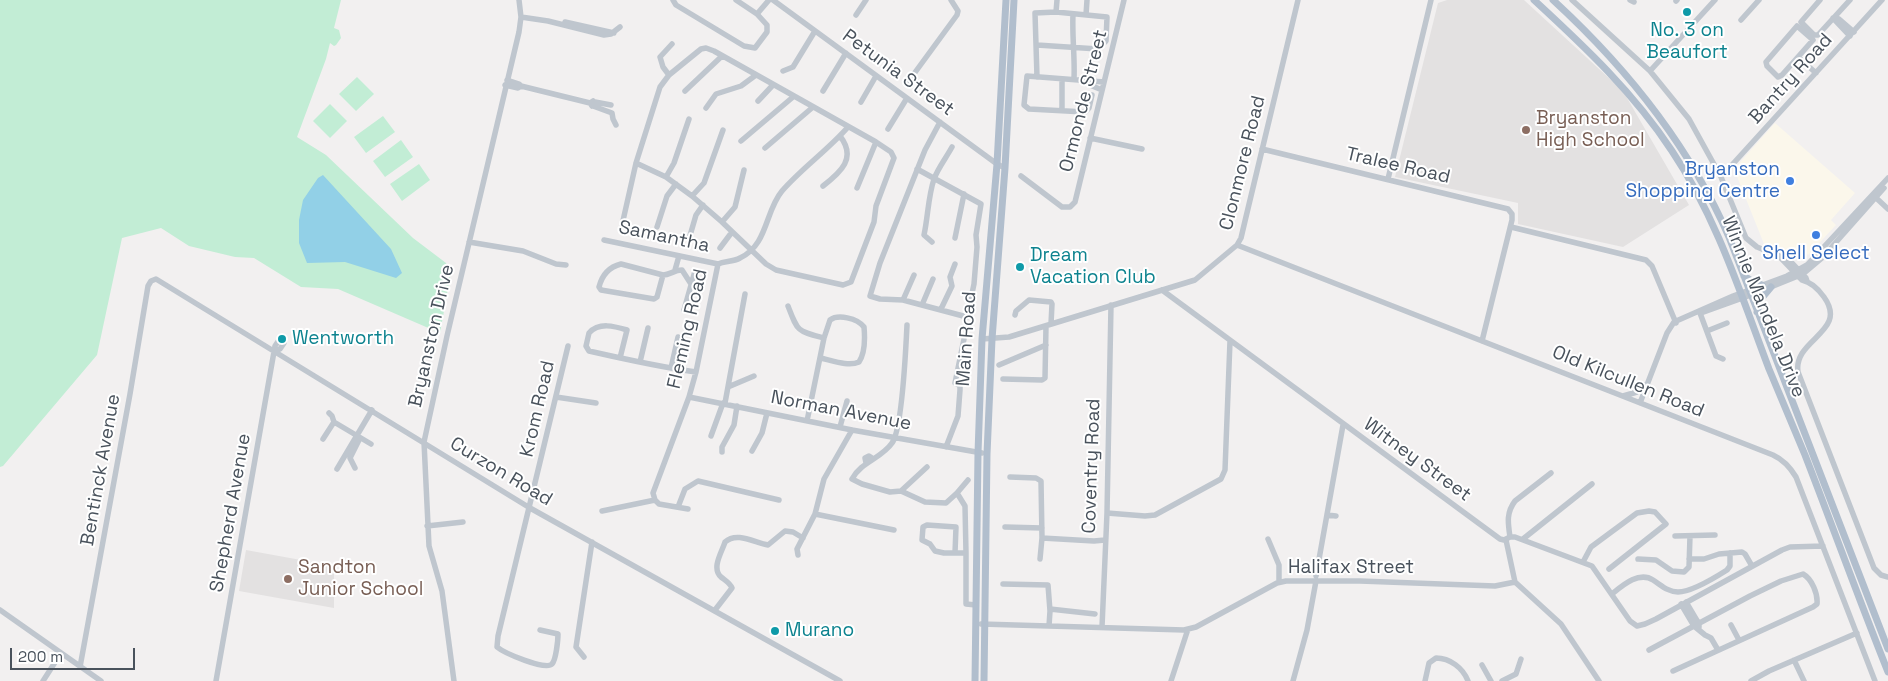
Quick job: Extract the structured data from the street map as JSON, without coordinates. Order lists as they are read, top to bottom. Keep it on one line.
{"streets":{"main road":["Winnie Mandela Drive","Main Road"],"street":["Petunia Street","Bantry Road","Ormonde Street","Clonmore Road","Tralee Road","Samantha","Fleming Road","Bryanston Drive","Old Kilcullen Road","Krom Road","Norman Avenue","Witney Street","Coventry Road","Bentinck Avenue","Curzon Road","Shepherd Avenue","Halifax Street"]},"crossings":[["Petunia Street","Main Road"],["Clonmore Road","Tralee Road"],["Clonmore Road","Old Kilcullen Road"],["Clonmore Road","Witney Street"],["Samantha","Fleming Road"],["Fleming Road","Norman Avenue"],["Bryanston Drive","Curzon Road"],["Main Road","Norman Avenue"],["Main Road","Halifax Street"],["Old Kilcullen Road","Witney Street"],["Krom Road","Curzon Road"],["Coventry Road","Halifax Street"],["Bentinck Avenue","Curzon Road"],["Curzon Road","Shepherd Avenue"]],"places":["No. 3 on Beaufort","Bryanston High School","Bryanston Shopping Centre","Shell Select","Dream Vacation Club","Wentworth","Sandton Junior School","Murano"],"scale_bar":"200 m"}
